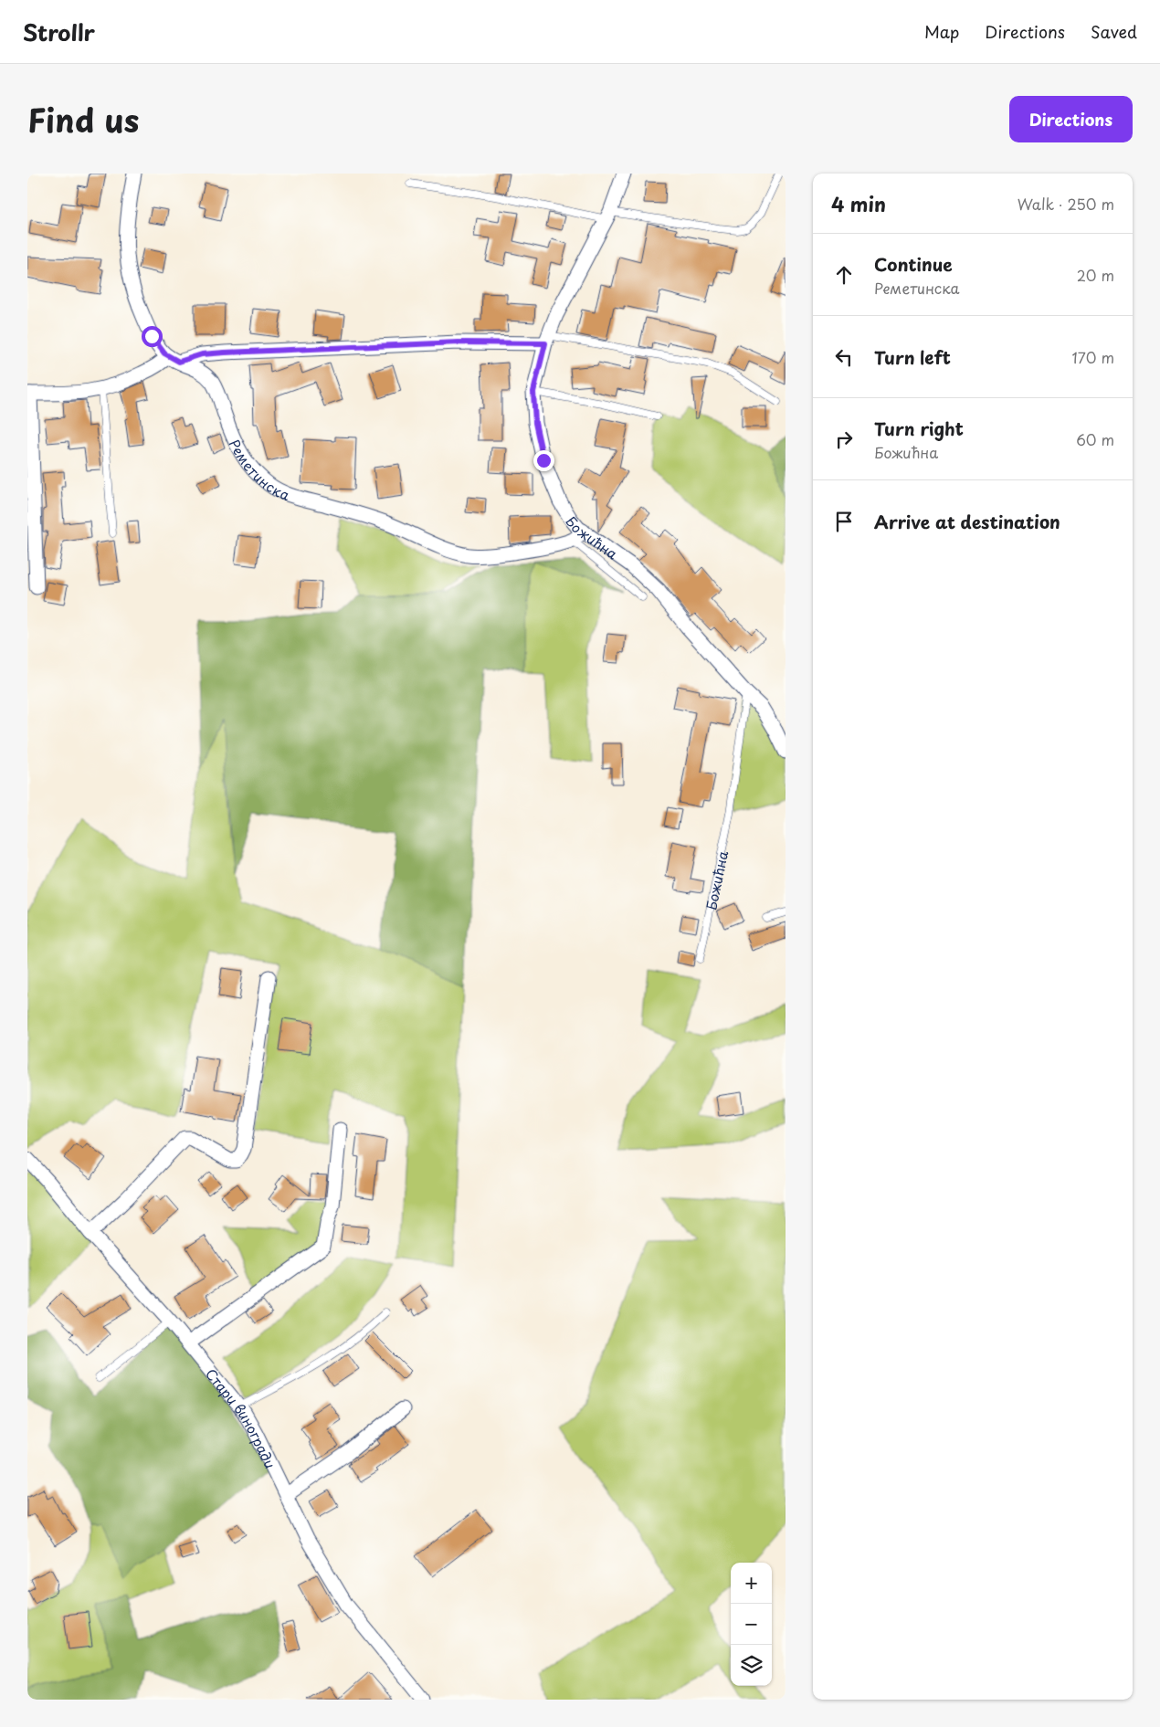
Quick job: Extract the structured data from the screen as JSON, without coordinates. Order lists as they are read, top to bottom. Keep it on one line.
{"streets":{"street":["Реметинска","Божићна","Стари виногради"]},"crossings":[["Реметинска","Божићна"]],"page":{"header":"Strollr","nav":["Map","Directions","Saved"],"title":"Find us","buttons":"Directions","heading":["4 min","Walk · 250 m"],"list":[["Continue","Реметинска","20 m"],["Turn left","170 m"],["Turn right","Божићна","60 m"],"Arrive at destination"],"map_buttons":["+","−"]}}
